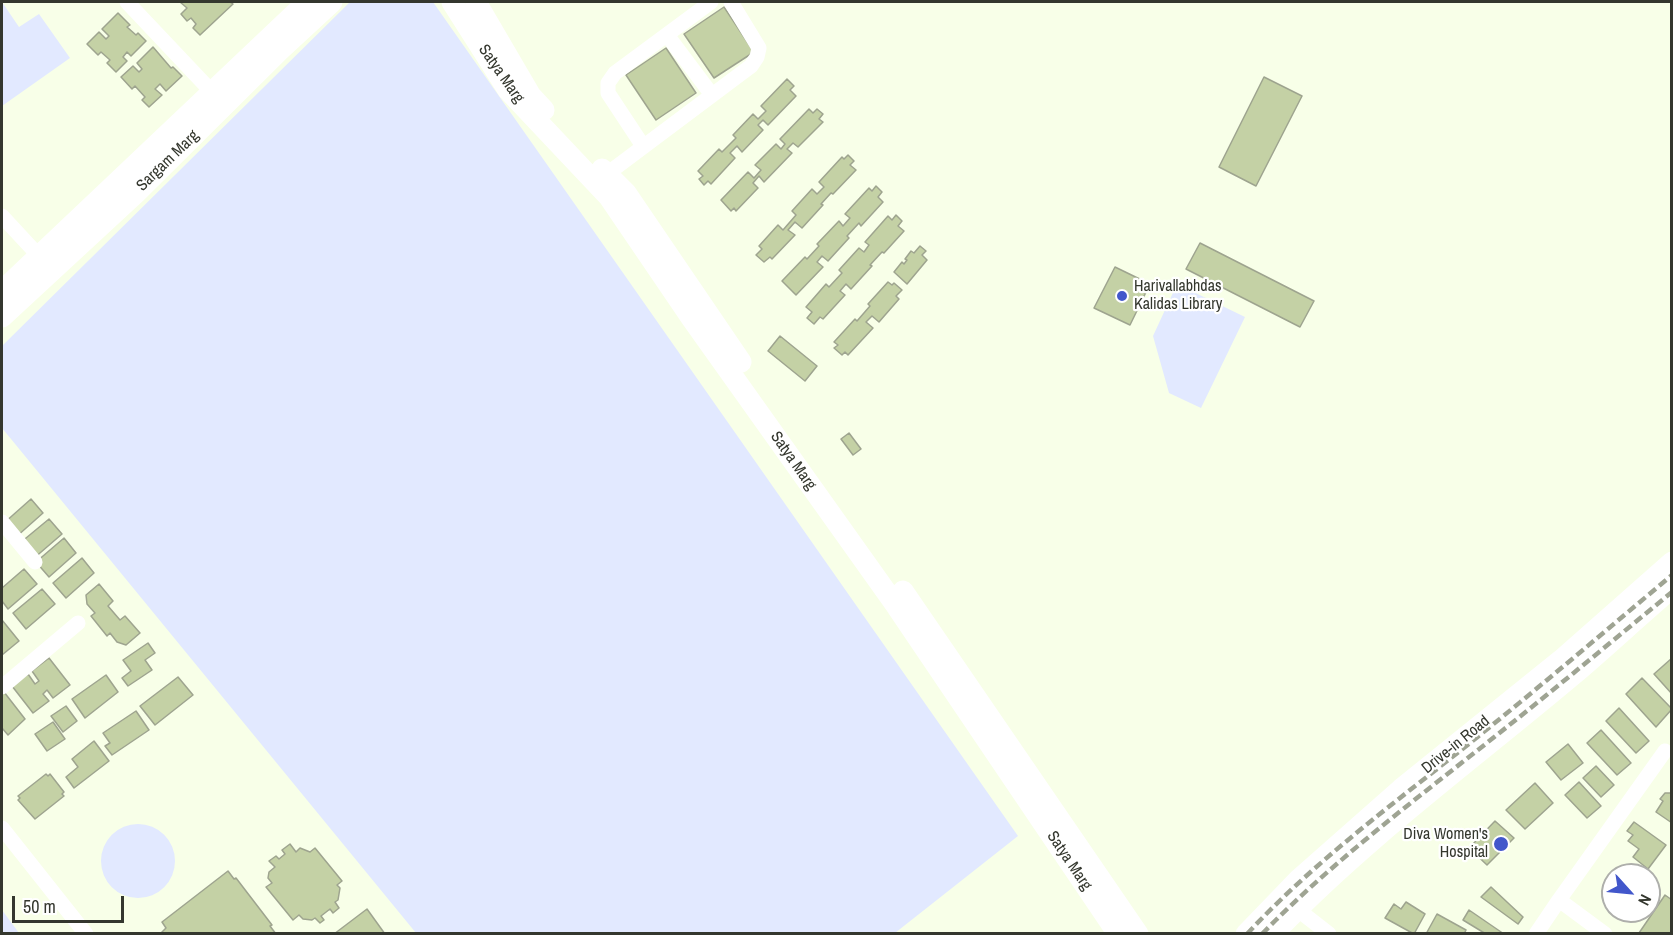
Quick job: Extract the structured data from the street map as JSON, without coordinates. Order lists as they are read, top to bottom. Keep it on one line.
{"streets":{"main road":["Satya Marg","Sargam Marg","Drive-in Road"]},"places":["Harivallabhdas Kalidas Library","Diva Women's Hospital"],"scale_bar":"50 m","north":"bottom right"}
